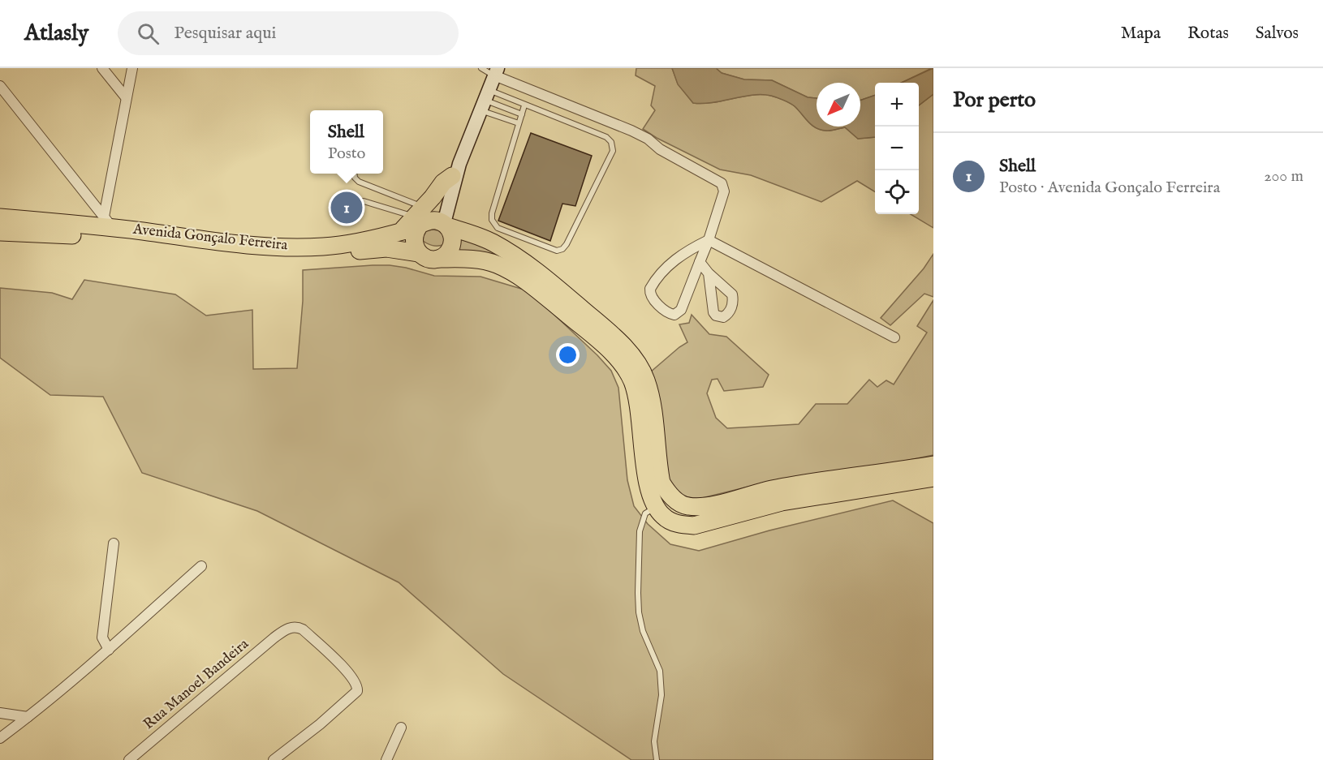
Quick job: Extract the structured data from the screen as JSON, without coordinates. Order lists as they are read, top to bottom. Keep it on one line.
{"streets":{"highway":["Avenida Gonçalo Ferreira"],"street":["Rua Manoel Bandeira"]},"north":"bottom left","page":{"header":"Atlasly","search":"Pesquisar aqui","nav":["Mapa","Rotas","Salvos"],"heading":"Por perto","map_buttons":["+","−"],"popup":["Shell","Posto"],"list":[{"mark":"1","name":"Shell","note":"Posto · Avenida Gonçalo Ferreira","value":"200 m"}],"pins":"1"}}
